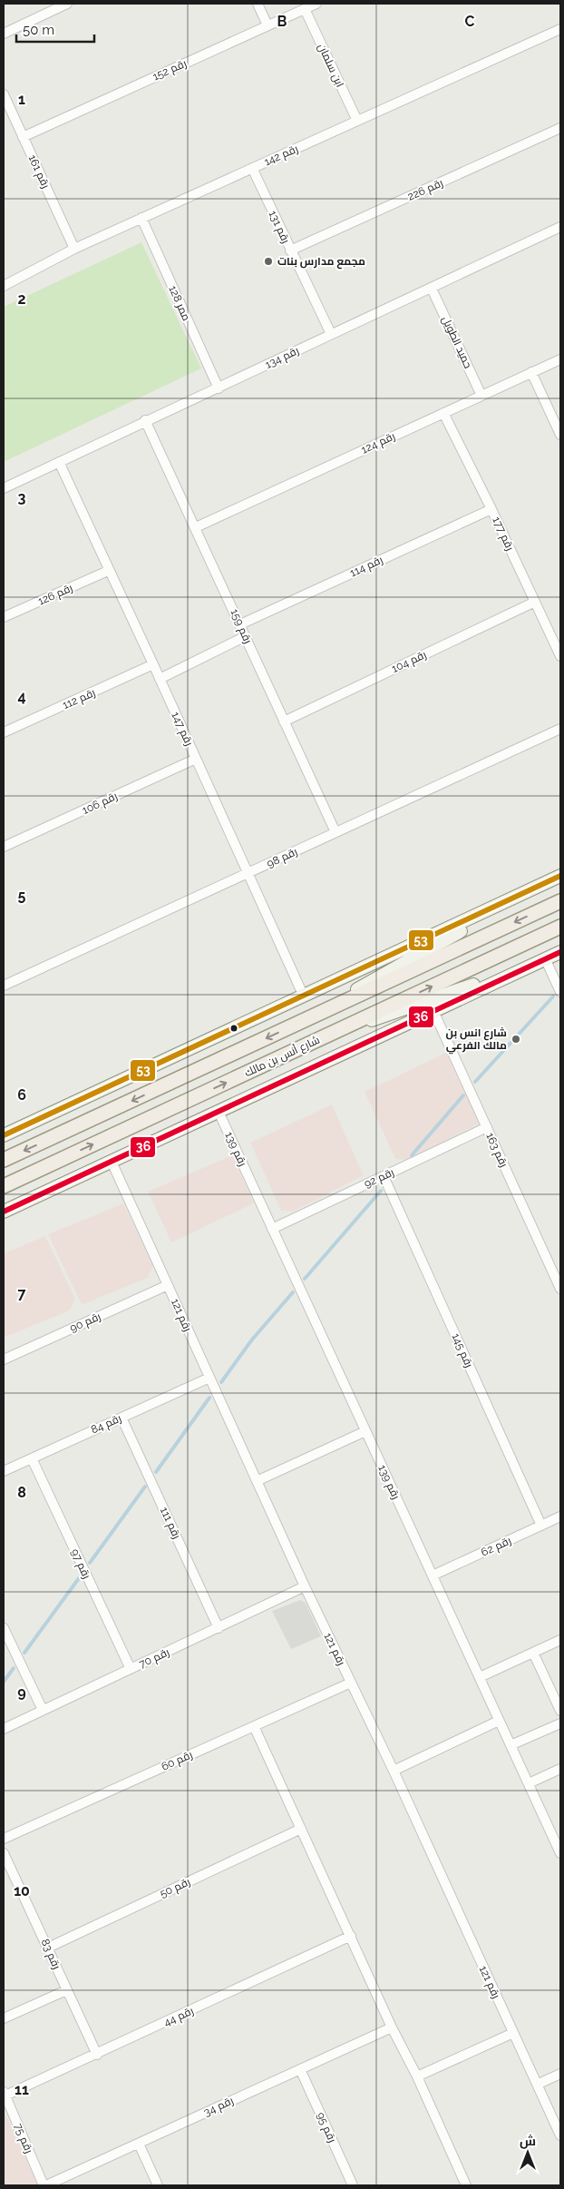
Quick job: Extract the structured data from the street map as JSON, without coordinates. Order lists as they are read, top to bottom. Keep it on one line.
{"streets":{"main road":["شارع أنس بن مالك"],"street":["ابن سلمان","رقم 152","رقم 142","رقم 161","رقم 226","رقم 131","ممر 128","حميد الطويل","رقم 134","رقم 124","رقم 177","رقم 114","رقم 126","رقم 159","رقم 104","رقم 112","رقم 147","رقم 106","رقم 98","رقم 139","رقم 163","رقم 92","رقم 121","رقم 90","رقم 145","رقم 84","رقم 111","رقم 62","رقم 97","رقم 70","رقم 60","رقم 50","رقم 83","رقم 44","رقم 34","رقم 95","رقم 75"]},"crossings":[["ابن سلمان","رقم 152"],["ابن سلمان","رقم 142"],["رقم 152","رقم 161"],["رقم 142","رقم 161"],["رقم 142","رقم 131"],["رقم 142","ممر 128"],["رقم 226","رقم 131"],["رقم 131","رقم 134"],["ممر 128","رقم 134"],["حميد الطويل","رقم 134"],["حميد الطويل","رقم 124"],["رقم 134","رقم 159"],["رقم 134","رقم 147"],["رقم 124","رقم 177"],["رقم 124","رقم 159"],["رقم 177","رقم 114"],["رقم 177","رقم 104"],["رقم 114","رقم 159"],["رقم 126","رقم 147"],["رقم 159","رقم 104"],["رقم 159","رقم 98"],["رقم 112","رقم 147"],["رقم 147","رقم 106"],["رقم 147","رقم 98"],["رقم 139","رقم 92"],["رقم 139","رقم 62"],["رقم 163","رقم 92"],["رقم 92","رقم 145"],["رقم 121","رقم 90"],["رقم 121","رقم 84"],["رقم 121","رقم 70"],["رقم 121","رقم 60"],["رقم 145","رقم 62"],["رقم 84","رقم 111"],["رقم 84","رقم 97"],["رقم 111","رقم 70"],["رقم 97","رقم 70"],["رقم 50","رقم 83"],["رقم 83","رقم 44"],["رقم 44","رقم 75"],["رقم 34","رقم 95"],["رقم 34","رقم 75"]],"places":["مجمع مدارس بنات","شارع انس بن مالك الفرعي"],"lines":["transit line 53","transit line 36"],"scale_bar":"50 m","north":"top","grid":{"columns":["B","C"],"rows":["1","2","3","4","5","6","7","8","9","10","11"]}}
